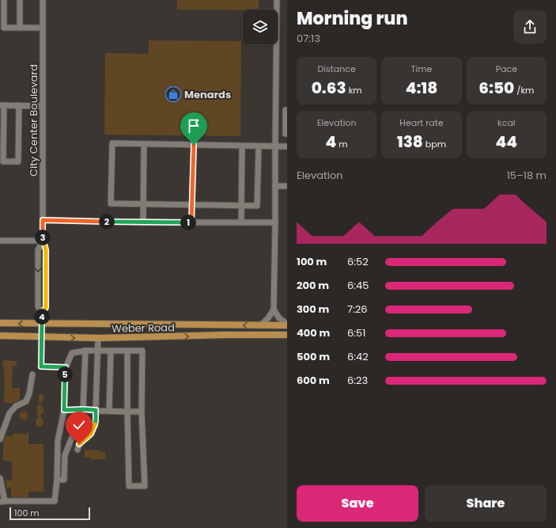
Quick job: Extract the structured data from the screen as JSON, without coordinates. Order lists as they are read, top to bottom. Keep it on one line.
{"streets":{"main road":["Weber Road"],"street":["City Center Boulevard"]},"places":{"shop":["Menards"]},"scale_bar":"100 m","page":{"heading":["Morning run","07:13"],"stats":[["Distance","0.63 km"],["Time","4:18"],["Pace","6:50 /km"],["Elevation","4 m"],["Heart rate","138 bpm"],["kcal","44"]],"chart":["Elevation","15–18 m"],"pins":["2","1","3","4","5"],"list":[{"name":"100 m","note":"6:52"},{"name":"200 m","note":"6:45"},{"name":"300 m","note":"7:26"},{"name":"400 m","note":"6:51"},{"name":"500 m","note":"6:42"},{"name":"600 m","note":"6:23"}],"buttons":["Save","Share"],"scale":"100 m"}}
